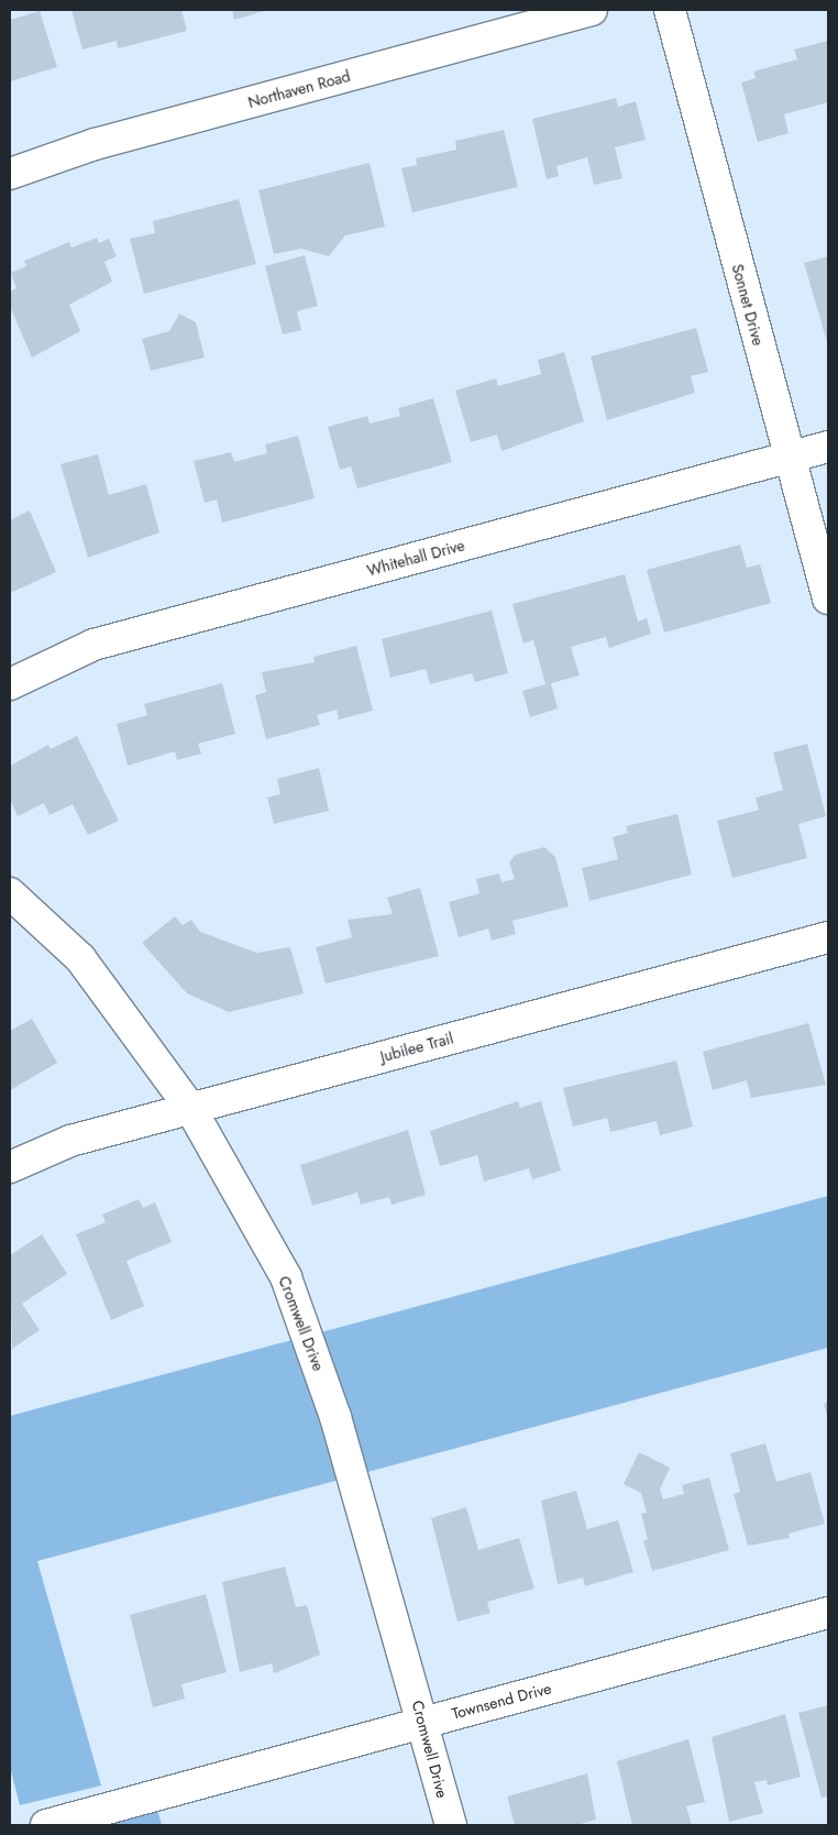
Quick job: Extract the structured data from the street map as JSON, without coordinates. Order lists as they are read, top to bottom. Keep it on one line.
{"streets":{"street":["Northaven Road","Sonnet Drive","Whitehall Drive","Jubilee Trail","Cromwell Drive","Townsend Drive"]},"crossings":[["Sonnet Drive","Whitehall Drive"],["Jubilee Trail","Cromwell Drive"],["Cromwell Drive","Townsend Drive"]]}
